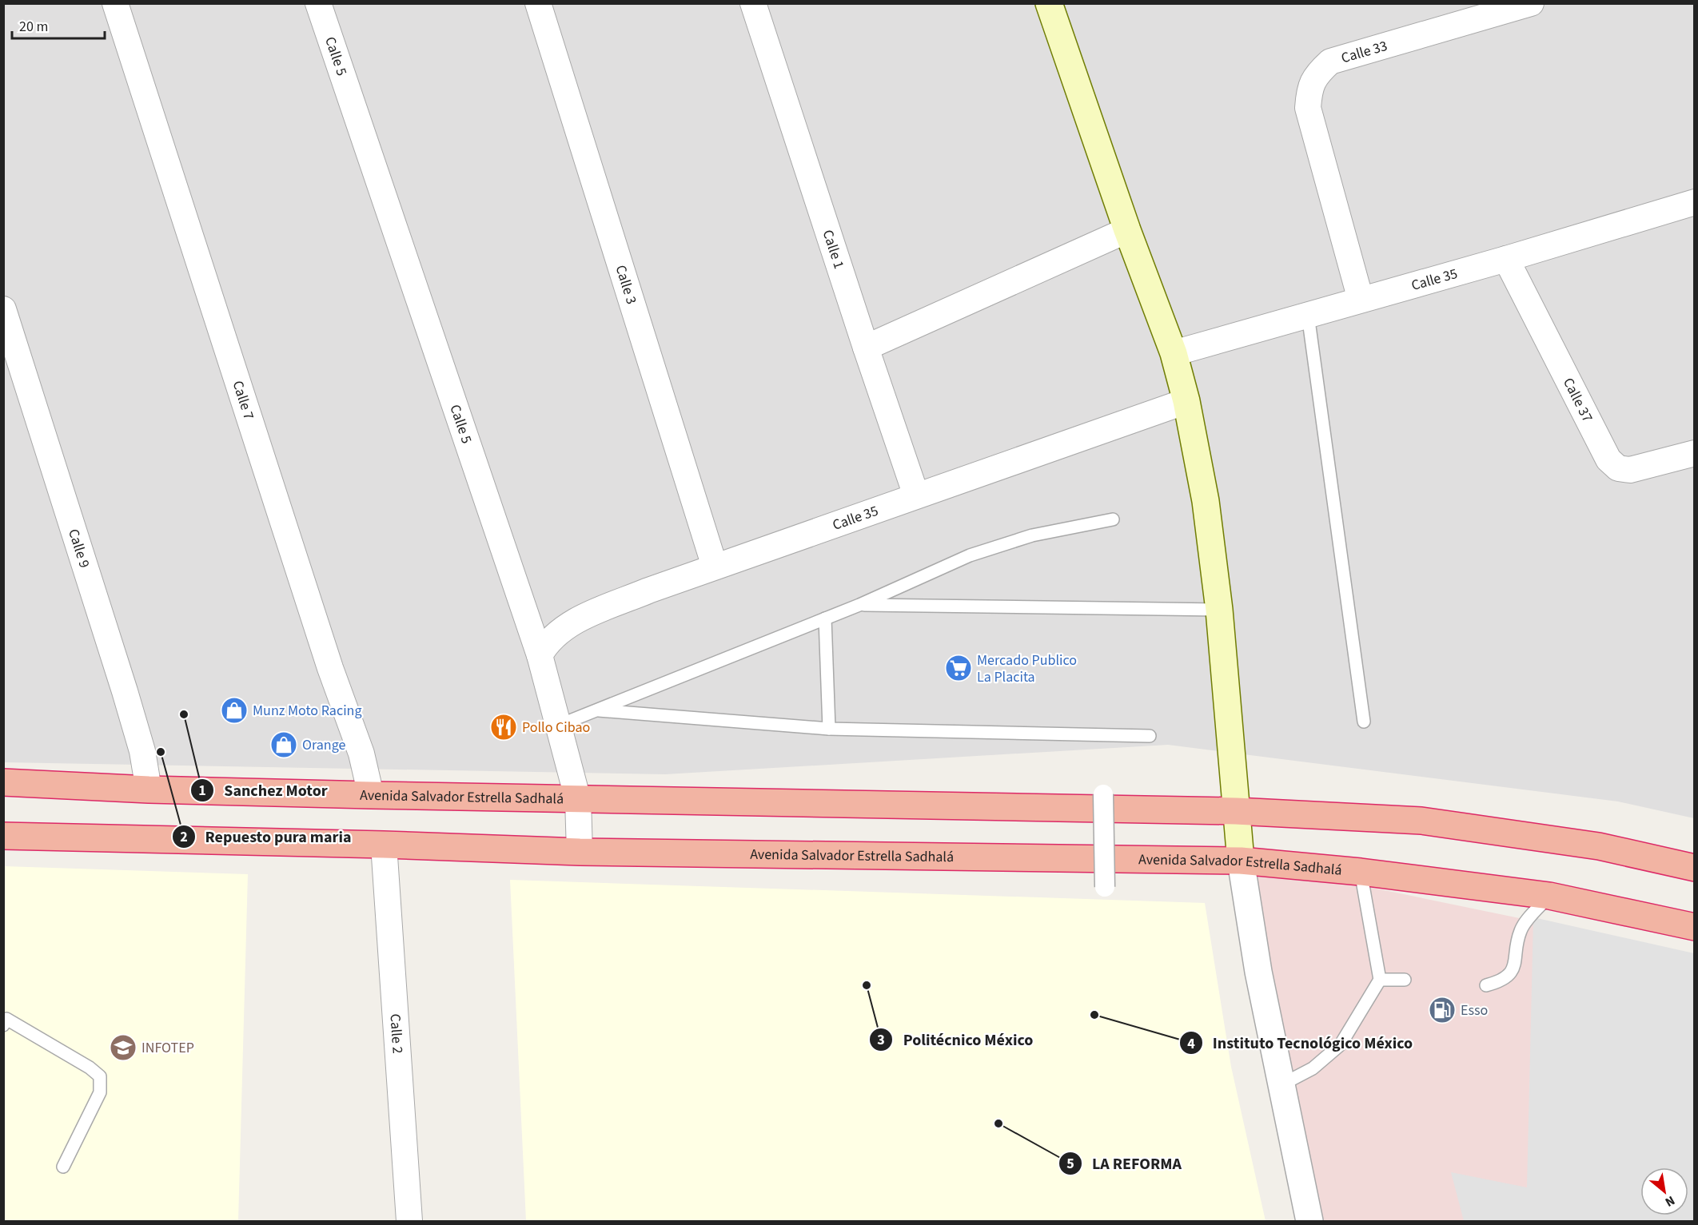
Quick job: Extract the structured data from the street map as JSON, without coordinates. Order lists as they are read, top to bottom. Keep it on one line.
{"streets":{"highway":["Avenida Salvador Estrella Sadhalá"],"street":["Calle 33","Calle 5","Calle 1","Calle 35","Calle 3","Calle 7","Calle 37","Calle 9","Calle 2"]},"crossings":[["Calle 33","Calle 35"],["Calle 5","Calle 35"],["Calle 5","Avenida Salvador Estrella Sadhalá"],["Calle 1","Calle 35"],["Calle 35","Calle 3"],["Calle 35","Calle 37"],["Calle 7","Avenida Salvador Estrella Sadhalá"],["Calle 9","Avenida Salvador Estrella Sadhalá"],["Avenida Salvador Estrella Sadhalá","Calle 2"]],"places":{"supermarket":["Mercado Publico La Placita"],"shop":["Munz Moto Racing","Orange"],"other":["Sanchez Motor","Repuesto pura maria","Politécnico México","Instituto Tecnológico México","LA REFORMA"],"restaurant":["Pollo Cibao"],"fuel station":["Esso"],"school or university":["INFOTEP"]},"scale_bar":"20 m","north":"bottom right"}
